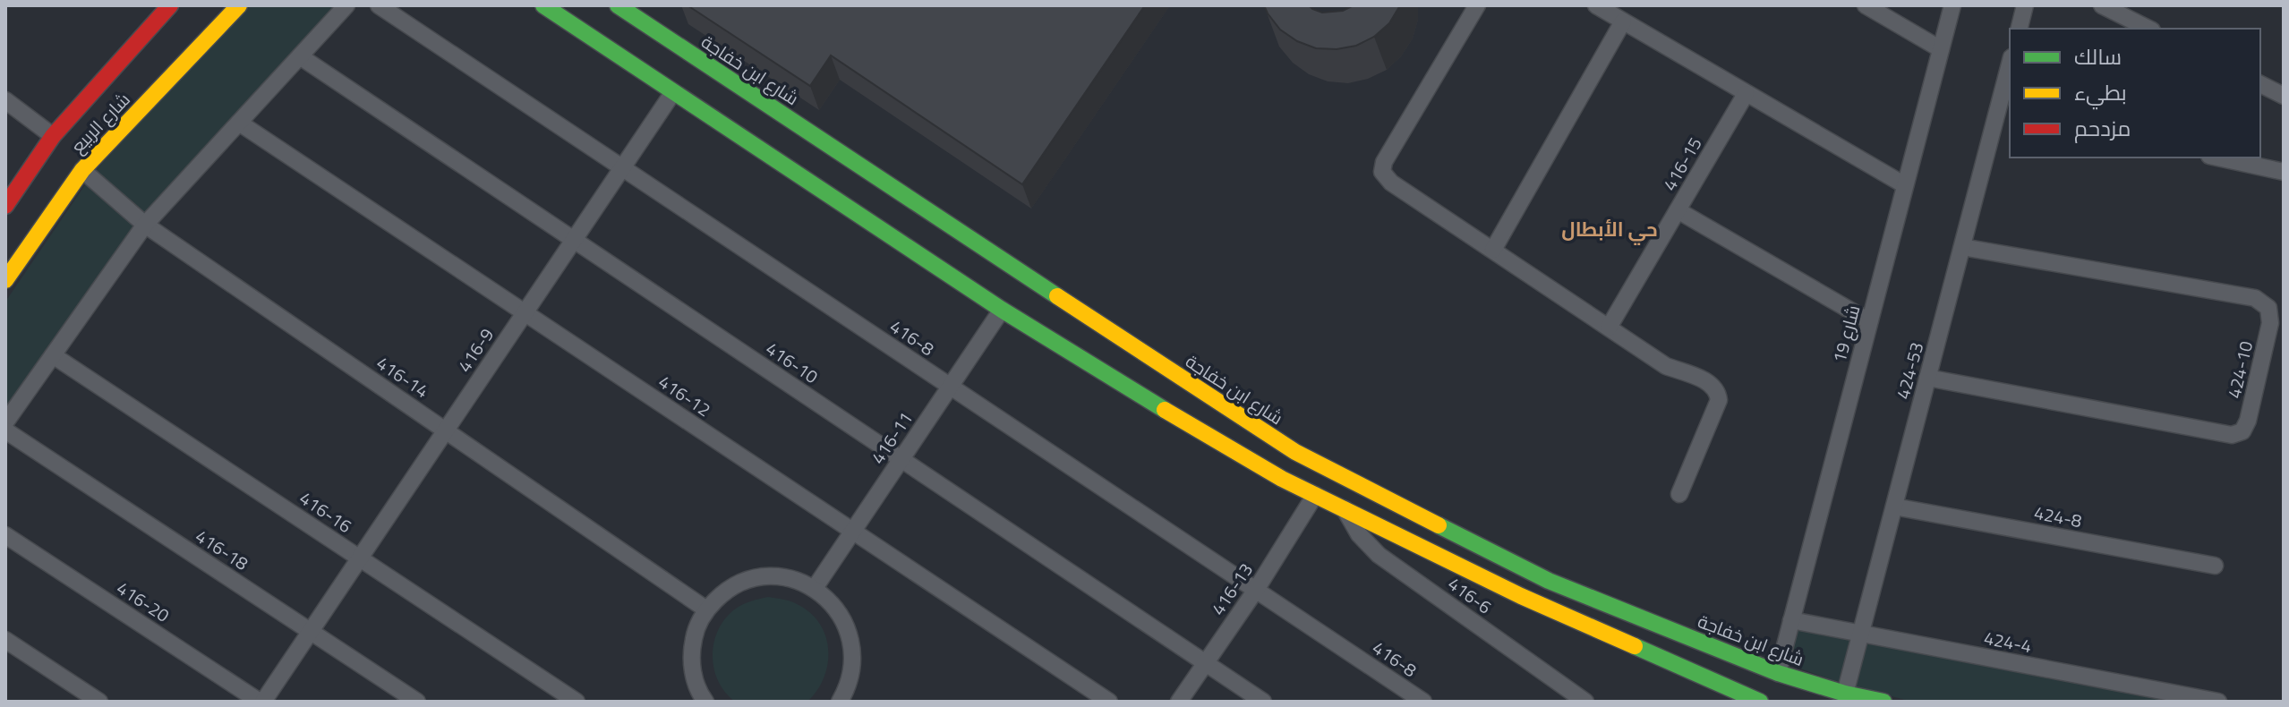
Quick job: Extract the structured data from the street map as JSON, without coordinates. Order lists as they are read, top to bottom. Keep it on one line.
{"streets":{"street":["شارع ابن خفاجة","شارع الربيع","416-15","شارع 19","416-8","416-9","416-10","424-10","424-53","416-14","416-12","416-11","416-16","424-8","416-18","416-13","416-6","416-20","424-4"]},"crossings":[["شارع ابن خفاجة","شارع 19"],["شارع ابن خفاجة","424-53"],["شارع الربيع","416-14"],["شارع 19","424-4"],["416-8","416-9"],["416-8","416-11"],["416-8","416-13"],["416-9","416-10"],["416-9","416-14"],["416-9","416-12"],["416-9","416-16"],["416-9","416-18"],["416-9","416-20"],["416-10","416-11"],["416-10","416-13"],["424-10","424-53"],["424-53","424-8"],["424-53","424-4"],["416-12","416-11"]],"districts":["حي الأبطال"],"legend":["سالك","بطيء","مزدحم"]}
